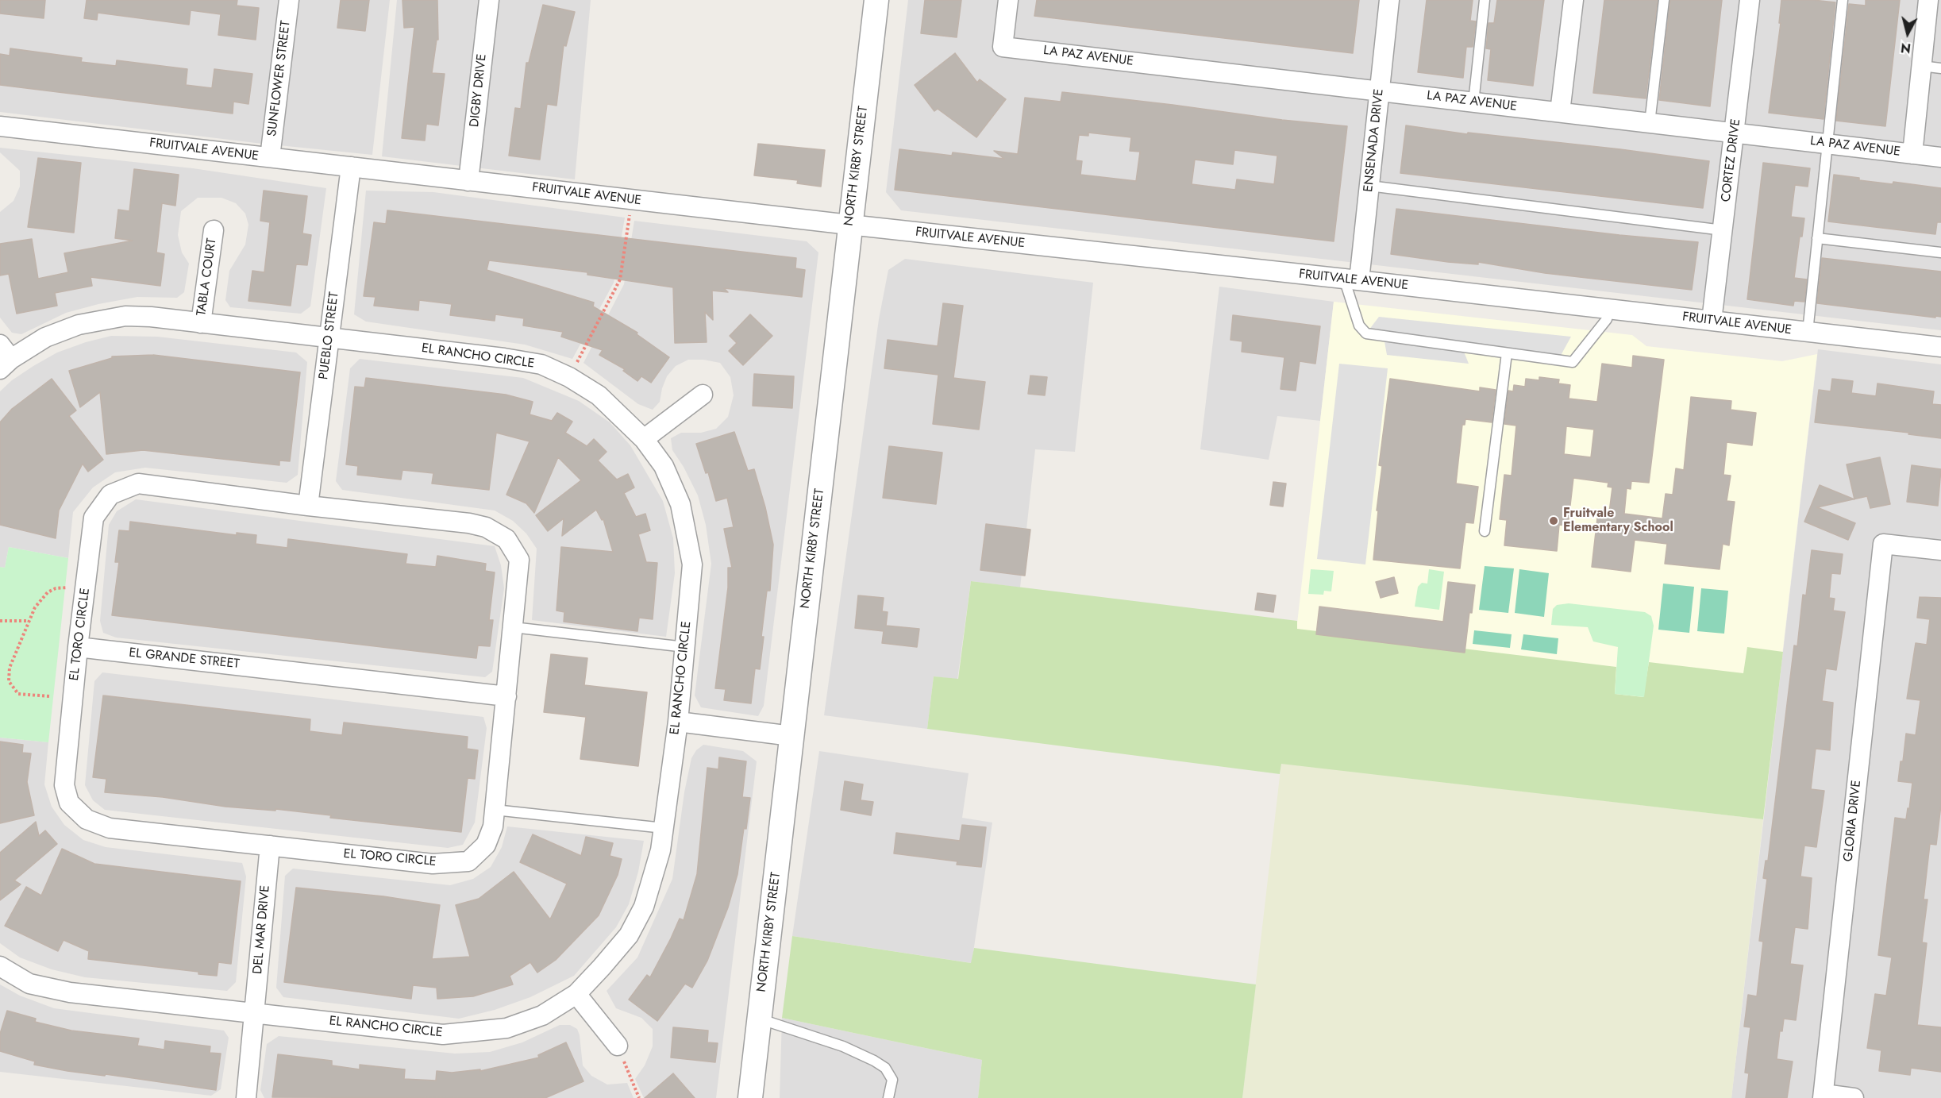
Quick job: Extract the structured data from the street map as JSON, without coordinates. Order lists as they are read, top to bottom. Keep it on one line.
{"streets":{"street":["LA PAZ AVENUE","SUNFLOWER STREET","DIGBY DRIVE","ENSENADA DRIVE","FRUITVALE AVENUE","CORTEZ DRIVE","NORTH KIRBY STREET","TABLA COURT","PUEBLO STREET","EL RANCHO CIRCLE","EL TORO CIRCLE","EL GRANDE STREET","GLORIA DRIVE","DEL MAR DRIVE"]},"crossings":[["LA PAZ AVENUE","ENSENADA DRIVE"],["LA PAZ AVENUE","CORTEZ DRIVE"],["SUNFLOWER STREET","FRUITVALE AVENUE"],["DIGBY DRIVE","FRUITVALE AVENUE"],["ENSENADA DRIVE","FRUITVALE AVENUE"],["FRUITVALE AVENUE","CORTEZ DRIVE"],["FRUITVALE AVENUE","NORTH KIRBY STREET"],["FRUITVALE AVENUE","PUEBLO STREET"],["TABLA COURT","EL RANCHO CIRCLE"],["PUEBLO STREET","EL RANCHO CIRCLE"],["PUEBLO STREET","EL TORO CIRCLE"],["EL RANCHO CIRCLE","DEL MAR DRIVE"],["EL TORO CIRCLE","EL GRANDE STREET"],["EL TORO CIRCLE","DEL MAR DRIVE"]],"places":["Fruitvale Elementary School"],"north":"bottom"}
